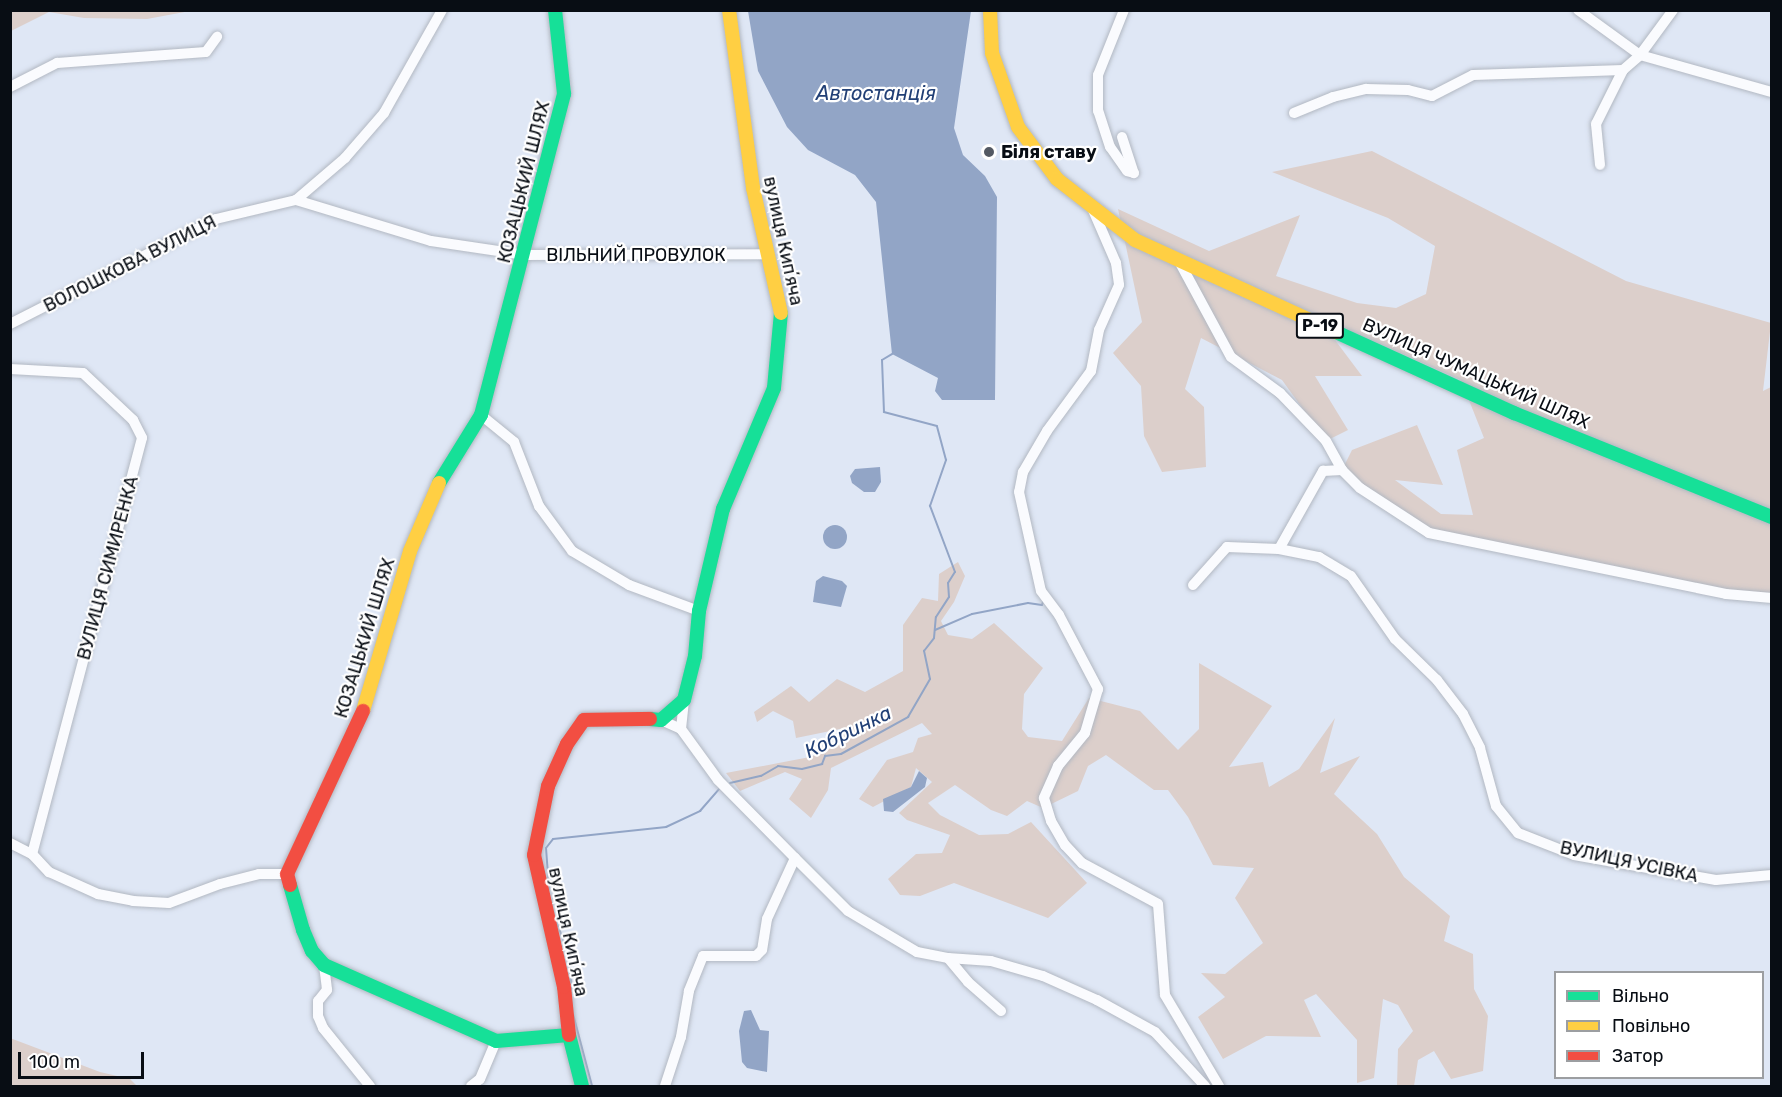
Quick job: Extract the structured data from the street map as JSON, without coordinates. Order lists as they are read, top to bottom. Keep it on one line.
{"streets":{"street":["КОЗАЦЬКИЙ ШЛЯХ","вулиця Кипʼяча","ВІЛЬНИЙ ПРОВУЛОК","ВОЛОШКОВА ВУЛИЦЯ","Р-19","ВУЛИЦЯ ЧУМАЦЬКИЙ ШЛЯХ","ВУЛИЦЯ СИМИРЕНКА","ВУЛИЦЯ УСІВКА"]},"crossings":[["КОЗАЦЬКИЙ ШЛЯХ","ВІЛЬНИЙ ПРОВУЛОК"],["вулиця Кипʼяча","ВІЛЬНИЙ ПРОВУЛОК"],["ВІЛЬНИЙ ПРОВУЛОК","ВОЛОШКОВА ВУЛИЦЯ"]],"water":["Автостанція","Кобринка"],"places":["Біля ставу"],"legend":["Вільно","Повільно","Затор"],"scale_bar":"100 m"}
